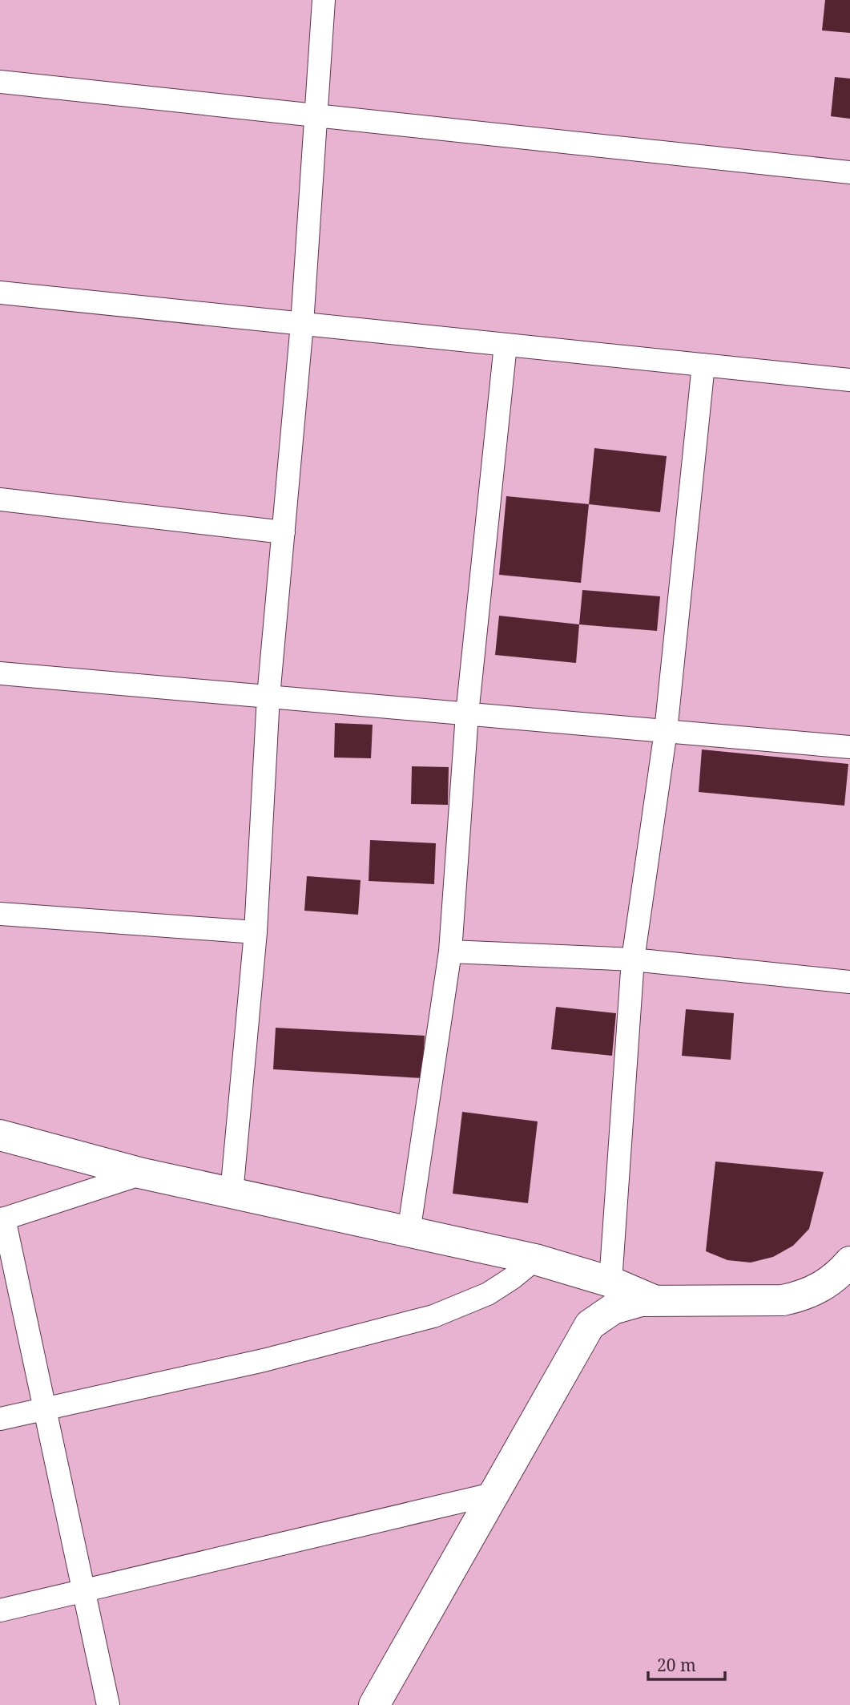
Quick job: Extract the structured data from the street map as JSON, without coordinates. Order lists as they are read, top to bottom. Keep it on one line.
{"scale_bar":"20 m"}
